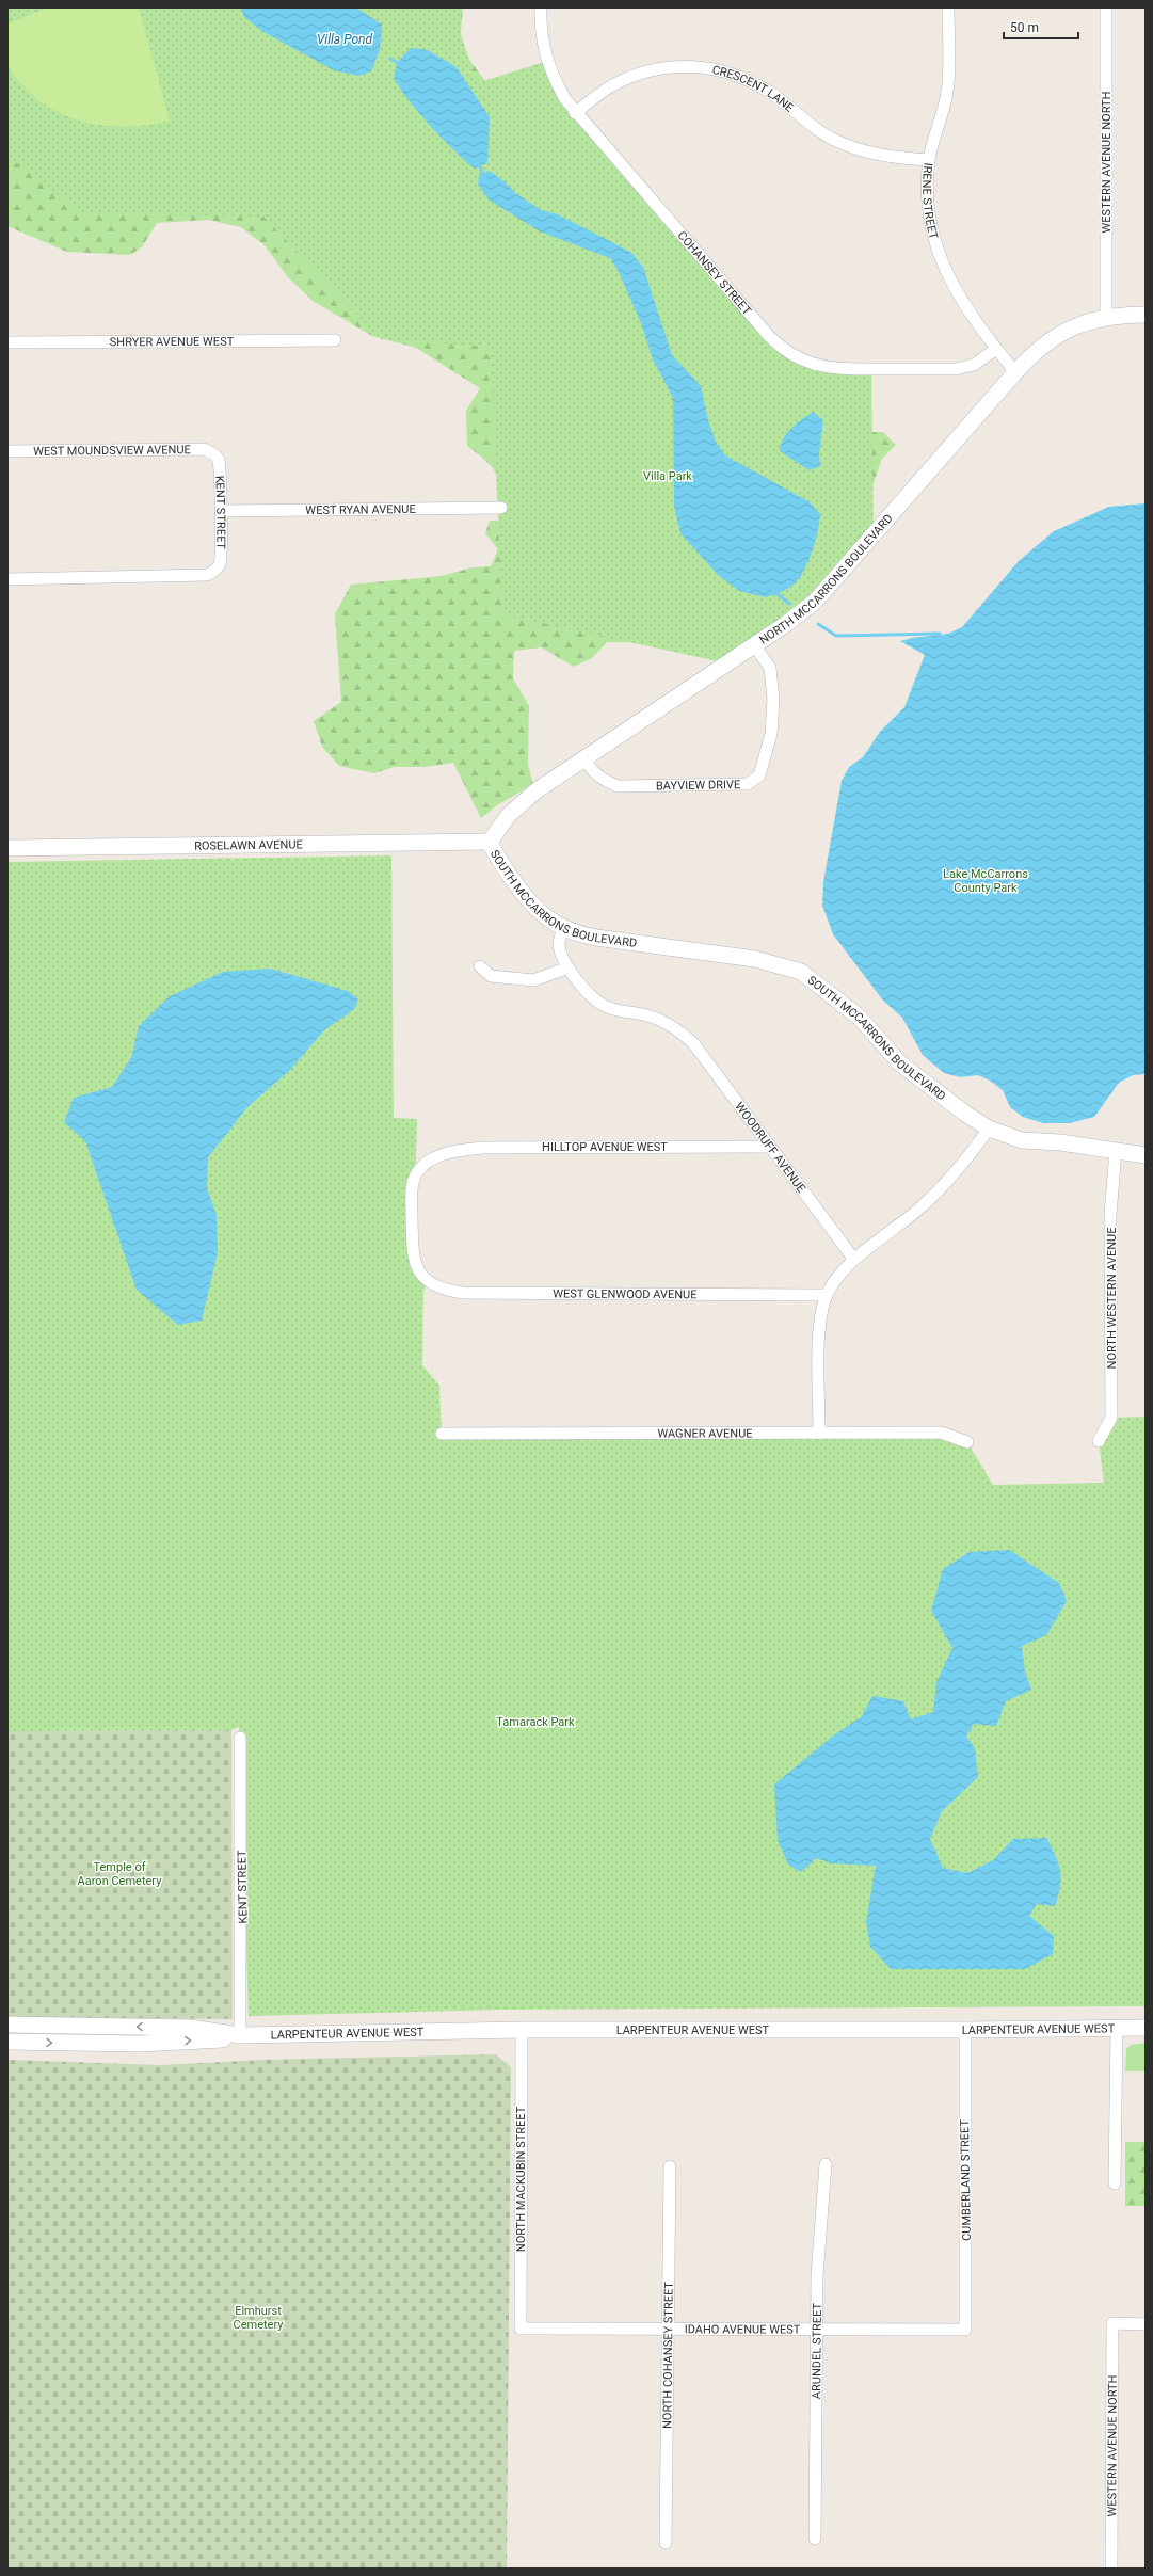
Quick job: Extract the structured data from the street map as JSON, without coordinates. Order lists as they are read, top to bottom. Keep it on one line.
{"streets":{"street":["CRESCENT LANE","WESTERN AVENUE NORTH","IRENE STREET","COHANSEY STREET","SHRYER AVENUE WEST","WEST MOUNDSVIEW AVENUE","WEST RYAN AVENUE","KENT STREET","NORTH MCCARRONS BOULEVARD","BAYVIEW DRIVE","ROSELAWN AVENUE","SOUTH MCCARRONS BOULEVARD","HILLTOP AVENUE WEST","WOODRUFF AVENUE","WEST GLENWOOD AVENUE","NORTH WESTERN AVENUE","WAGNER AVENUE","LARPENTEUR AVENUE WEST","NORTH MACKUBIN STREET","CUMBERLAND STREET","IDAHO AVENUE WEST","ARUNDEL STREET","NORTH COHANSEY STREET"]},"crossings":[["CRESCENT LANE","IRENE STREET"],["CRESCENT LANE","COHANSEY STREET"],["WESTERN AVENUE NORTH","NORTH MCCARRONS BOULEVARD"],["IRENE STREET","COHANSEY STREET"],["IRENE STREET","NORTH MCCARRONS BOULEVARD"],["WEST MOUNDSVIEW AVENUE","KENT STREET"],["WEST RYAN AVENUE","KENT STREET"],["KENT STREET","LARPENTEUR AVENUE WEST"],["NORTH MCCARRONS BOULEVARD","BAYVIEW DRIVE"],["NORTH MCCARRONS BOULEVARD","ROSELAWN AVENUE"],["NORTH MCCARRONS BOULEVARD","SOUTH MCCARRONS BOULEVARD"],["ROSELAWN AVENUE","SOUTH MCCARRONS BOULEVARD"],["SOUTH MCCARRONS BOULEVARD","WOODRUFF AVENUE"],["SOUTH MCCARRONS BOULEVARD","NORTH WESTERN AVENUE"],["HILLTOP AVENUE WEST","WOODRUFF AVENUE"],["HILLTOP AVENUE WEST","WEST GLENWOOD AVENUE"],["LARPENTEUR AVENUE WEST","NORTH MACKUBIN STREET"],["LARPENTEUR AVENUE WEST","CUMBERLAND STREET"],["NORTH MACKUBIN STREET","IDAHO AVENUE WEST"],["CUMBERLAND STREET","IDAHO AVENUE WEST"],["IDAHO AVENUE WEST","ARUNDEL STREET"],["IDAHO AVENUE WEST","NORTH COHANSEY STREET"]],"water":["Villa Pond"],"parks":["Villa Park","Lake McCarrons County Park","Tamarack Park","Temple of Aaron Cemetery","Elmhurst Cemetery"],"scale_bar":"50 m"}
